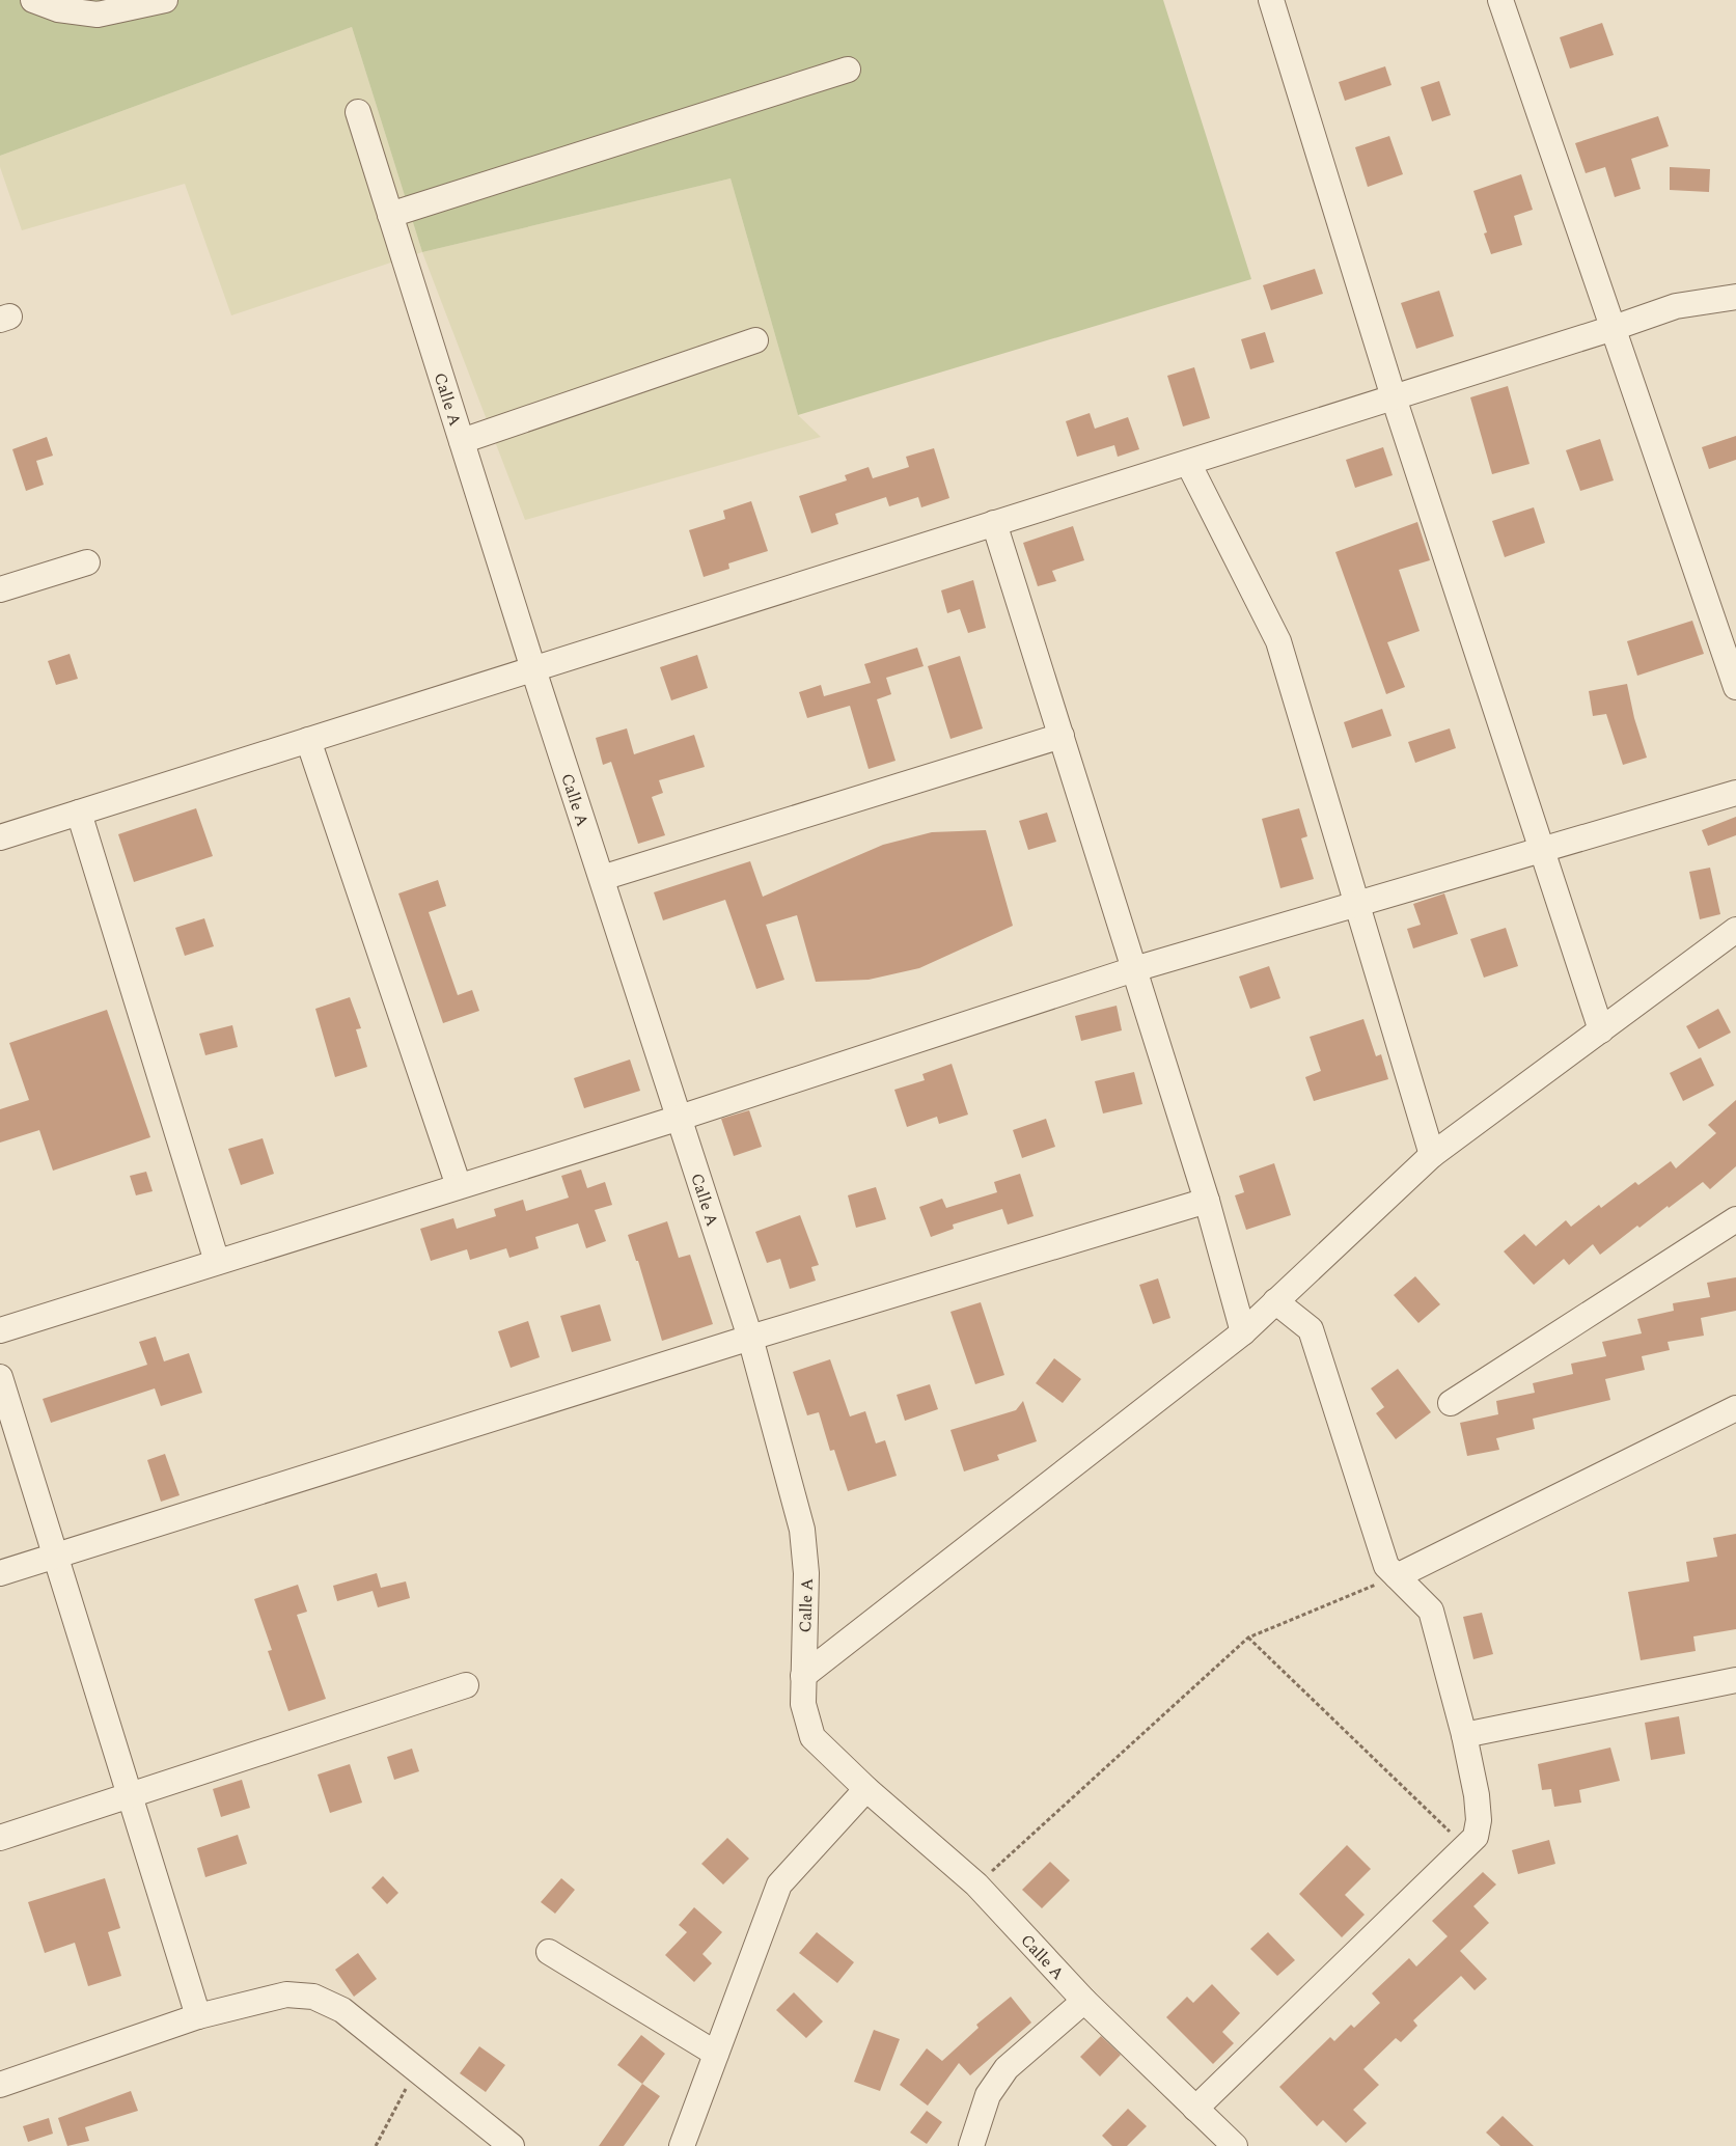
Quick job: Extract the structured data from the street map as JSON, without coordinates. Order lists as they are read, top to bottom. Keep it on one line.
{"streets":{"street":["Calle A"]}}
